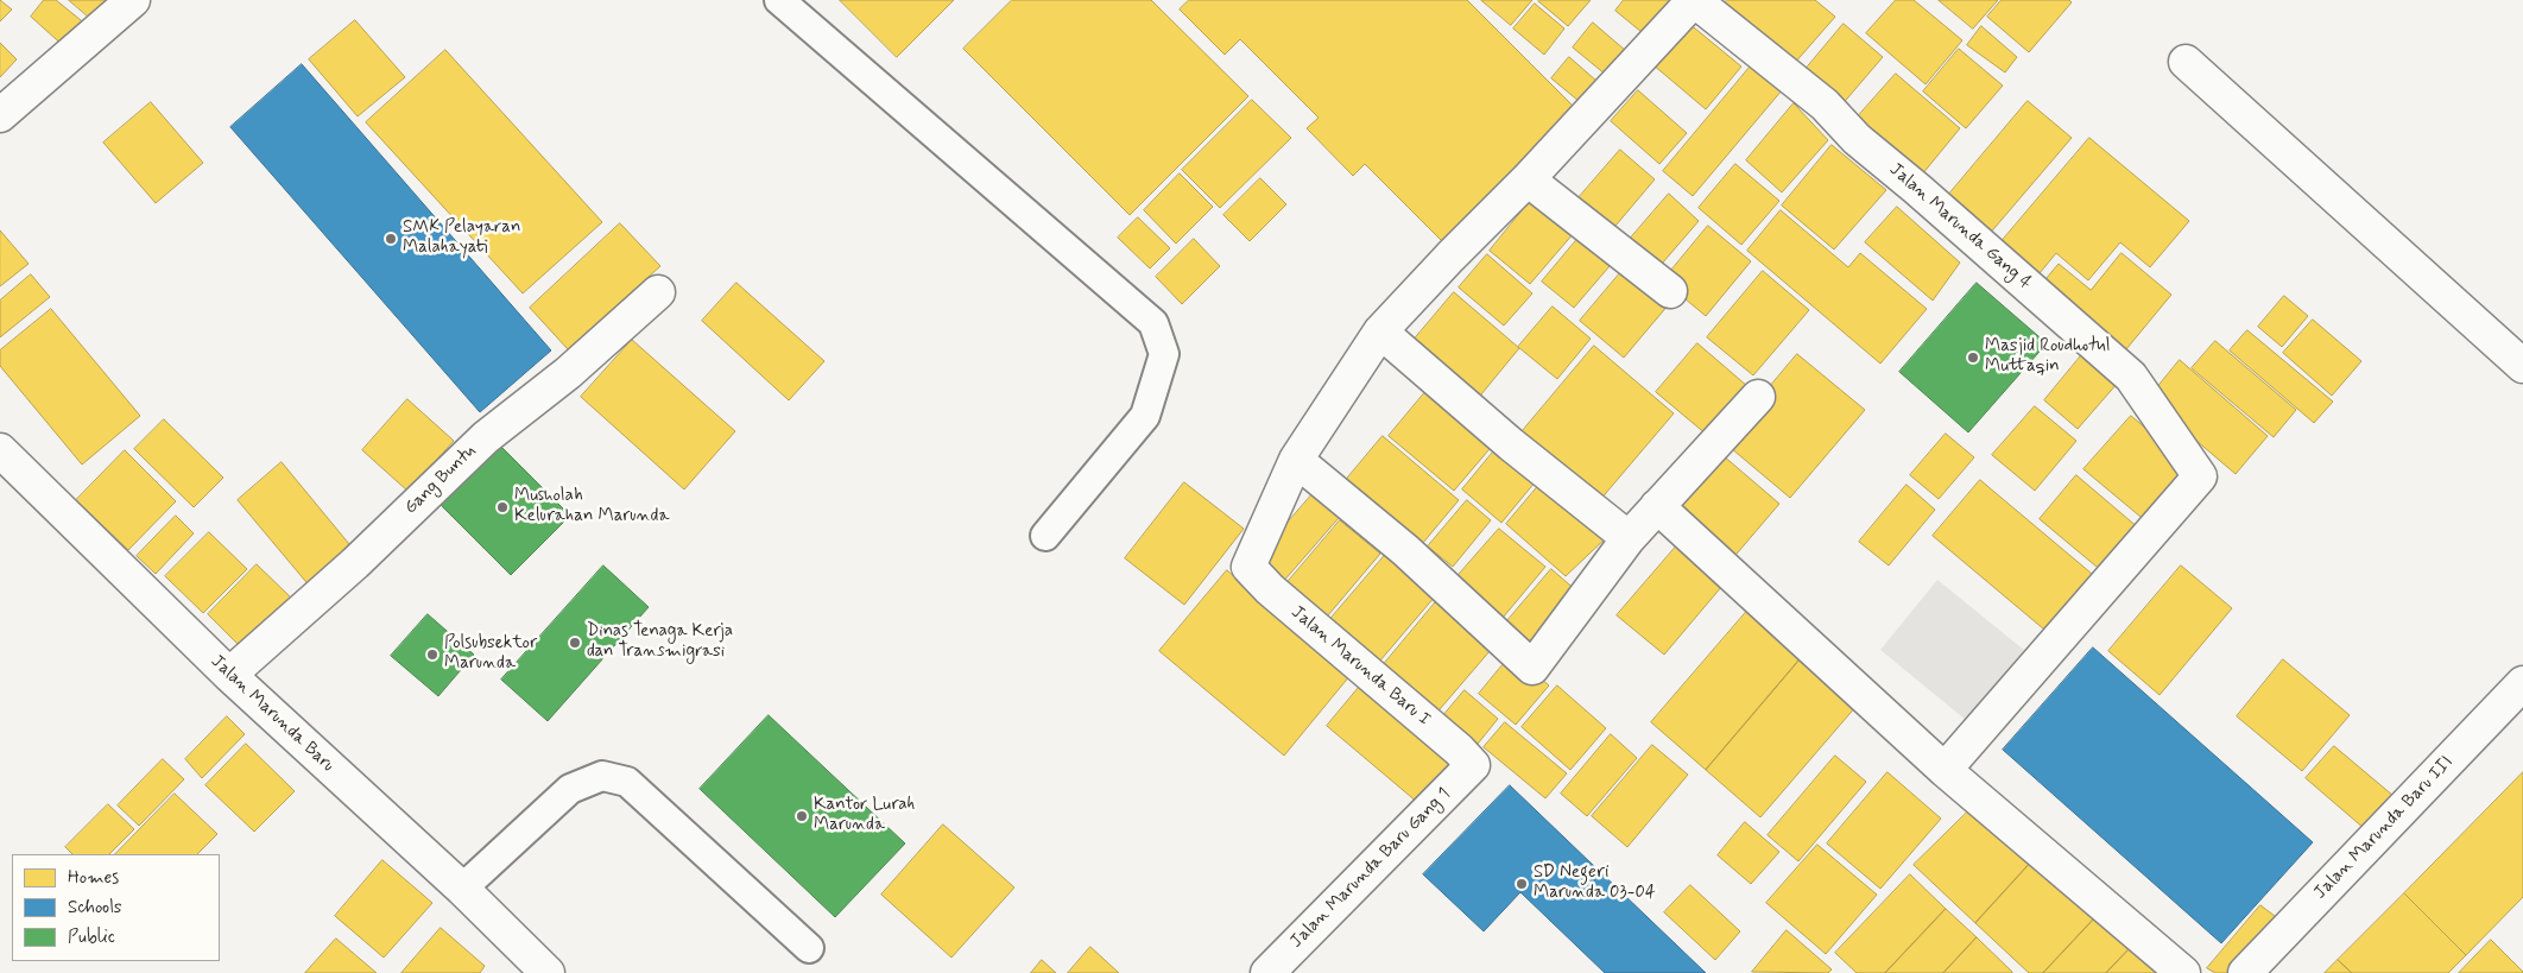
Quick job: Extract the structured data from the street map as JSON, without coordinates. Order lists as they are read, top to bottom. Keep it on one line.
{"streets":{"street":["Jalan Marunda Gang 4","Gang Buntu","Jalan Marunda Baru I","Jalan Marunda Baru","Jalan Marunda Baru III","Jalan Marunda Baru Gang 1"]},"crossings":[["Gang Buntu","Jalan Marunda Baru"],["Jalan Marunda Baru I","Jalan Marunda Baru Gang 1"]],"places":["SMK Pelayaran Malahayati","Masjid Roudhotul Muttaqin","Musholah Kelurahan Marunda","Dinas Tenaga Kerja dan Transmigrasi","Polsubsektor Marunda","Kantor Lurah Marunda","SD Negeri Marunda 03-04"],"legend":["Homes","Schools","Public"]}
